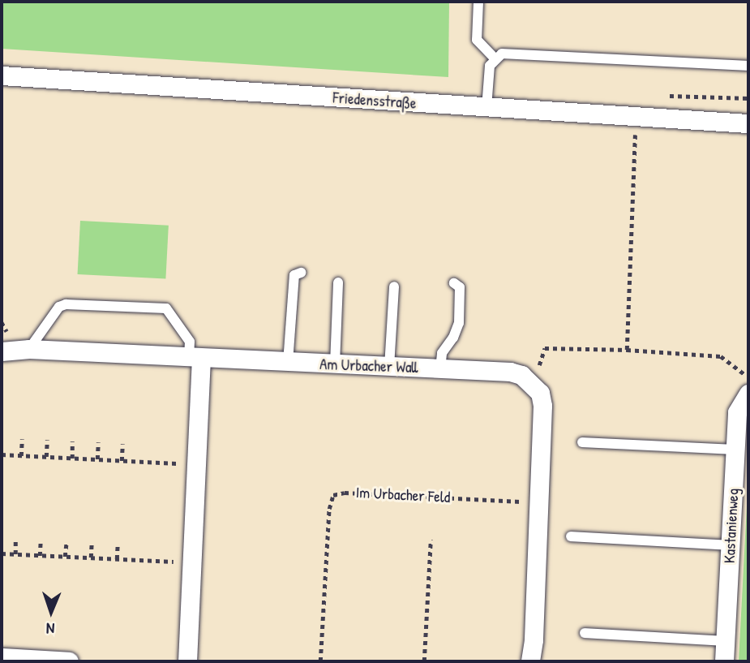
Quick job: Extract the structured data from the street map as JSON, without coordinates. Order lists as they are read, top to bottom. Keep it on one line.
{"streets":{"street":["Friedensstraße","Am Urbacher Wall","Kastanienweg"],"path":["Im Urbacher Feld"]},"north":"bottom"}
